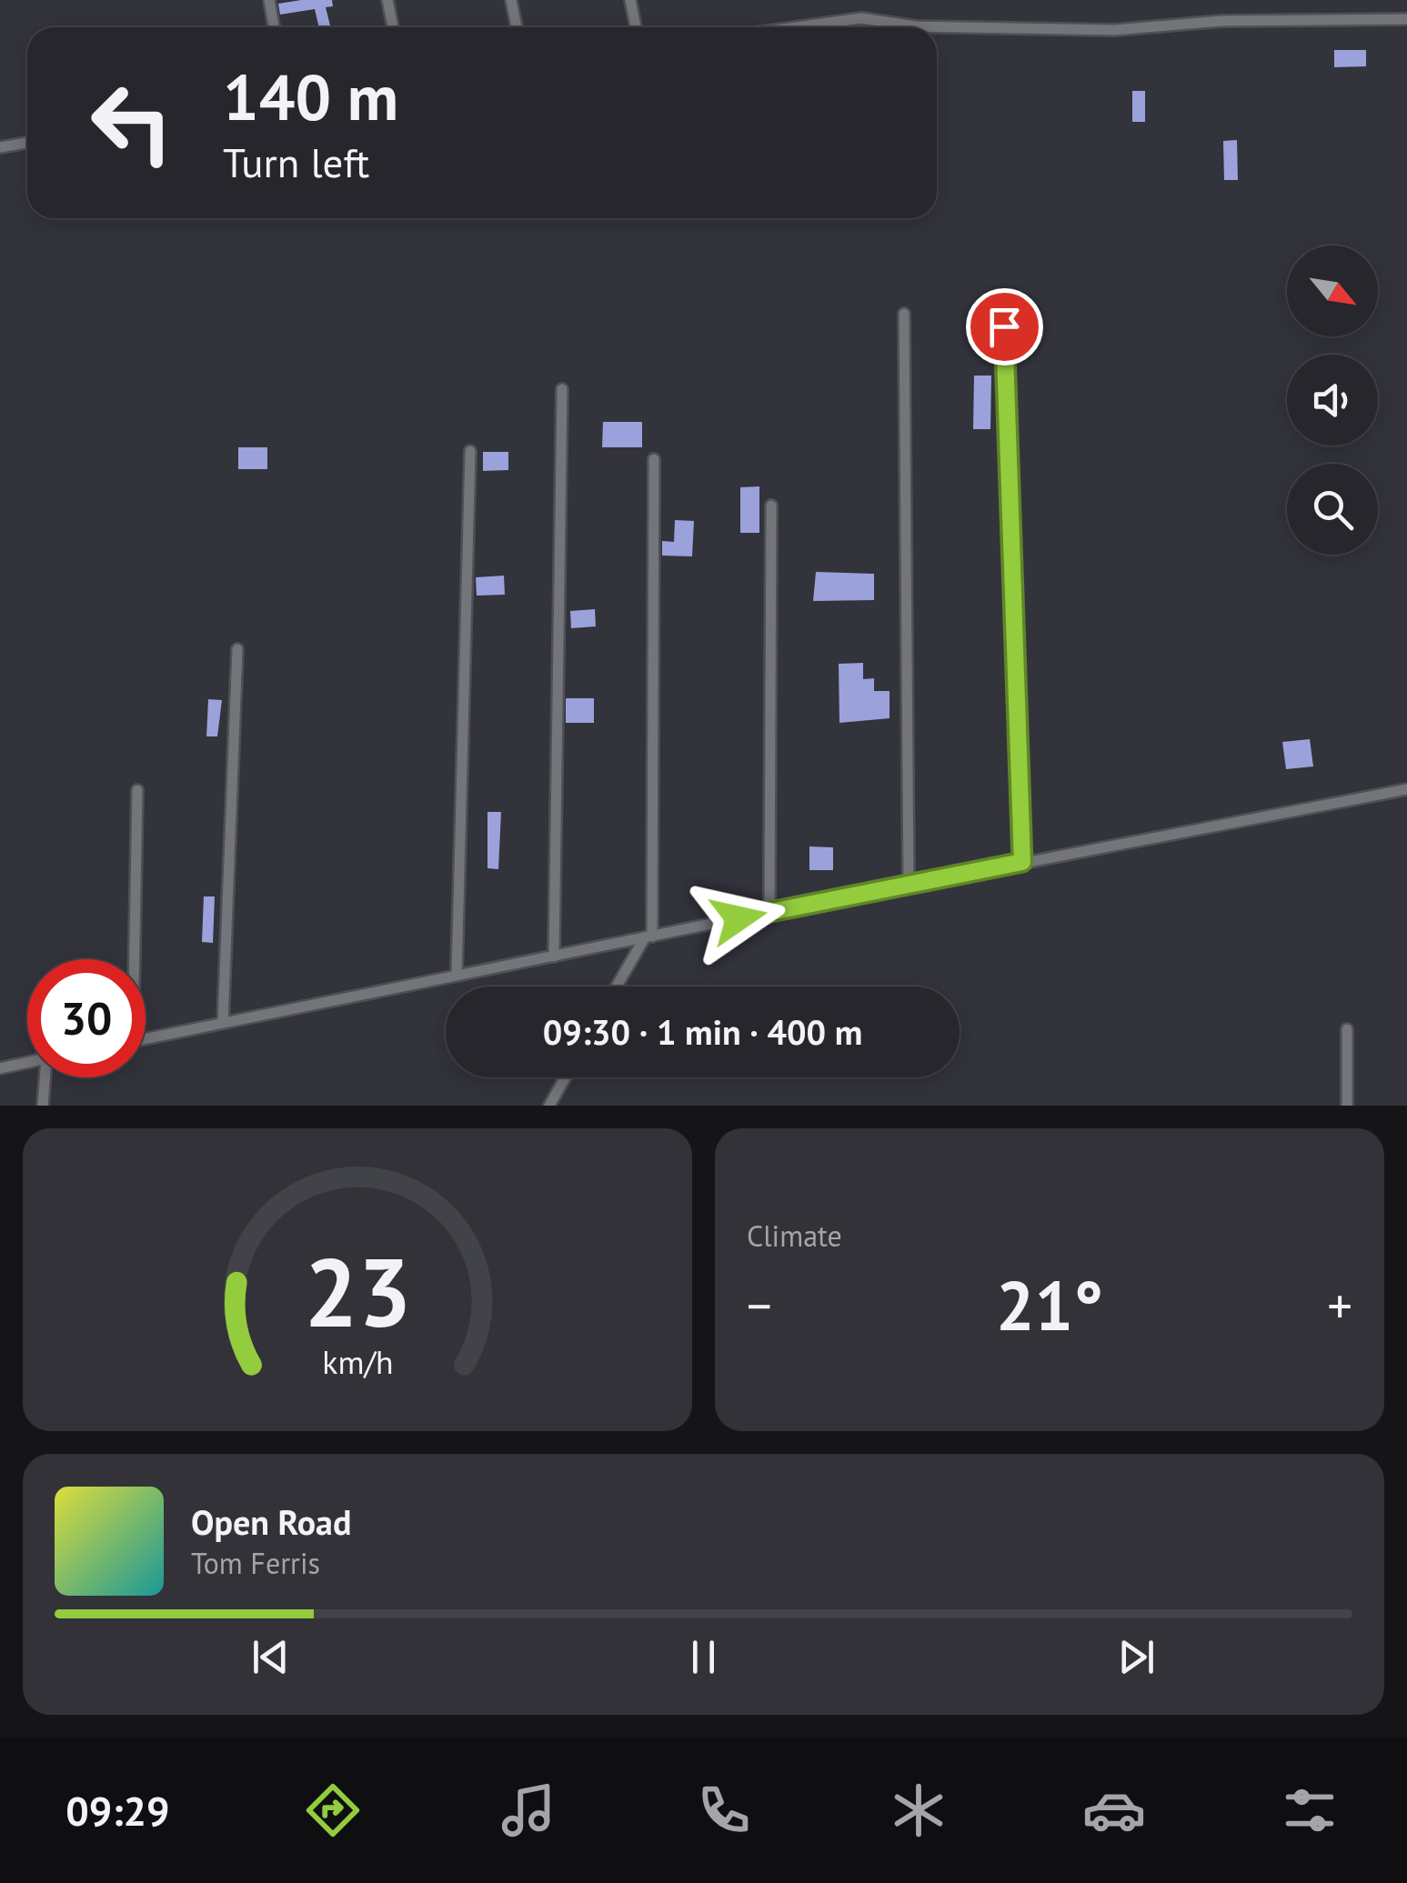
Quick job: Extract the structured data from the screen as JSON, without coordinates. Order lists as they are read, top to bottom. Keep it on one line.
{"north":"bottom right","page":{"turn":["140 m","Turn left"],"limit":"30","trip":"09:30 · 1 min · 400 m","tile":"Climate","heat":["−","21°","+"],"song":["Open Road","Tom Ferris"],"tabs":"09:29","gauge":["23","km/h"]}}
